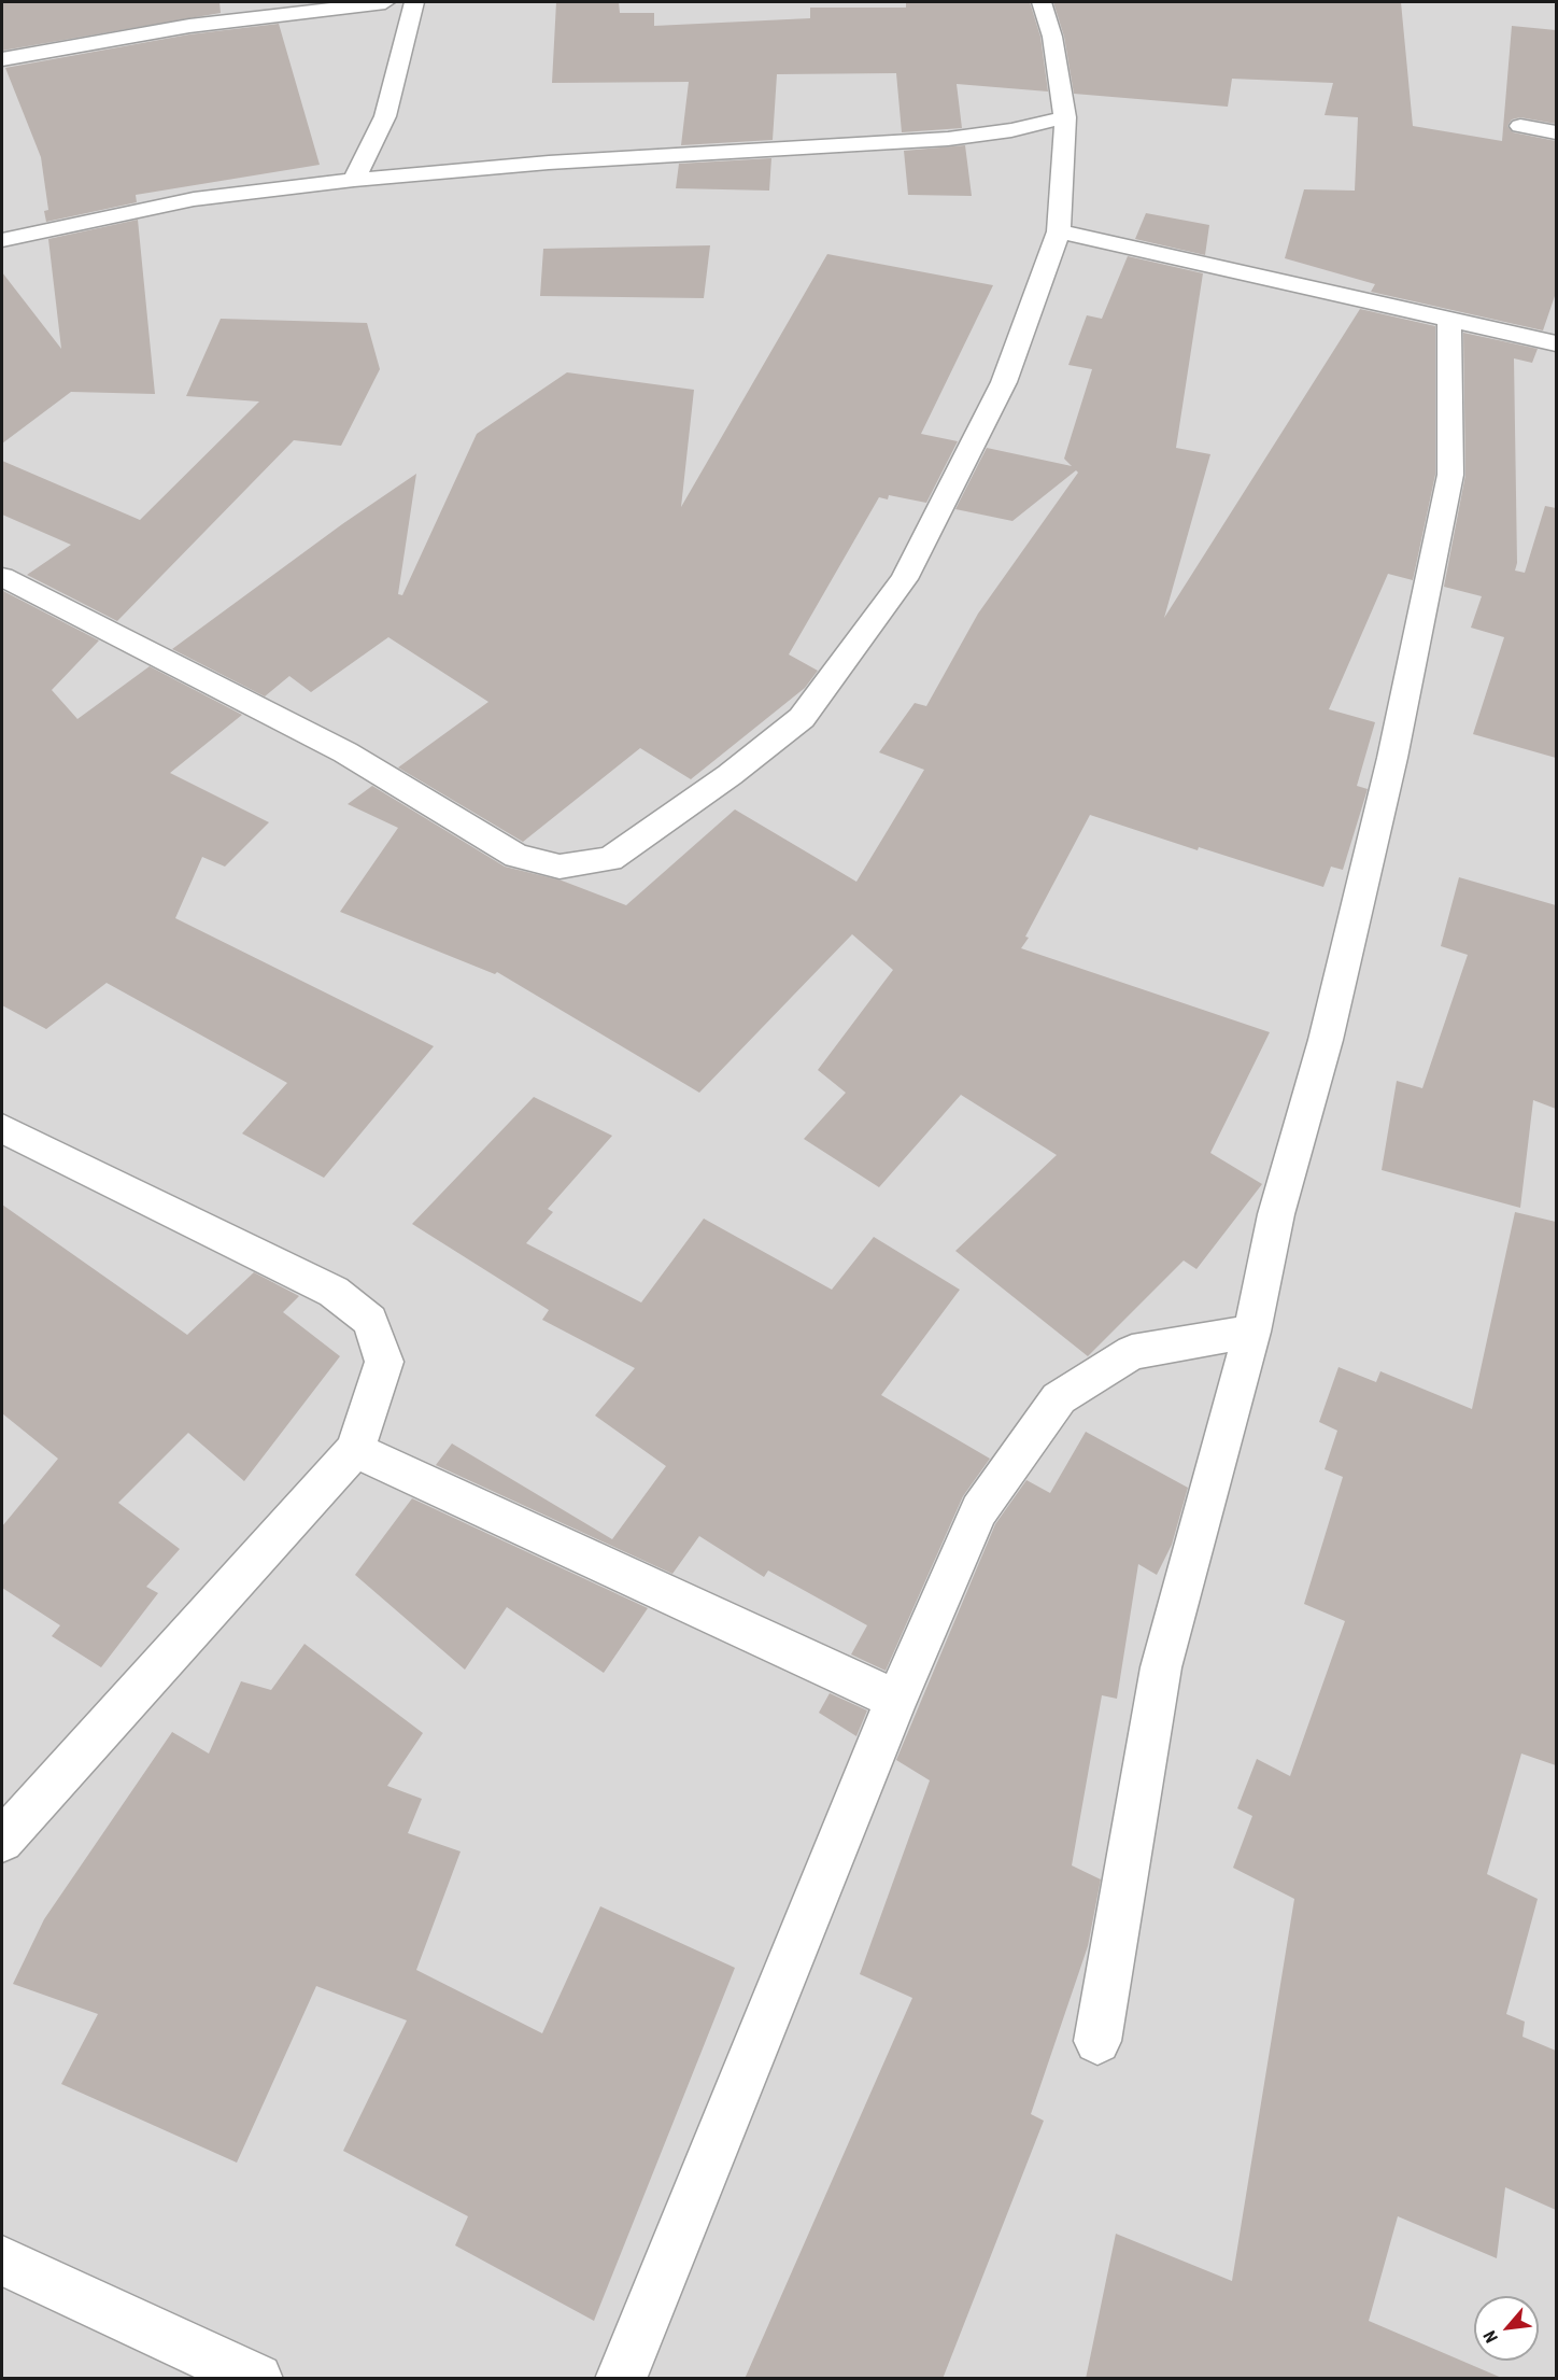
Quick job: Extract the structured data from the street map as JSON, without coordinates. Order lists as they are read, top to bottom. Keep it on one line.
{"north":"bottom left"}
